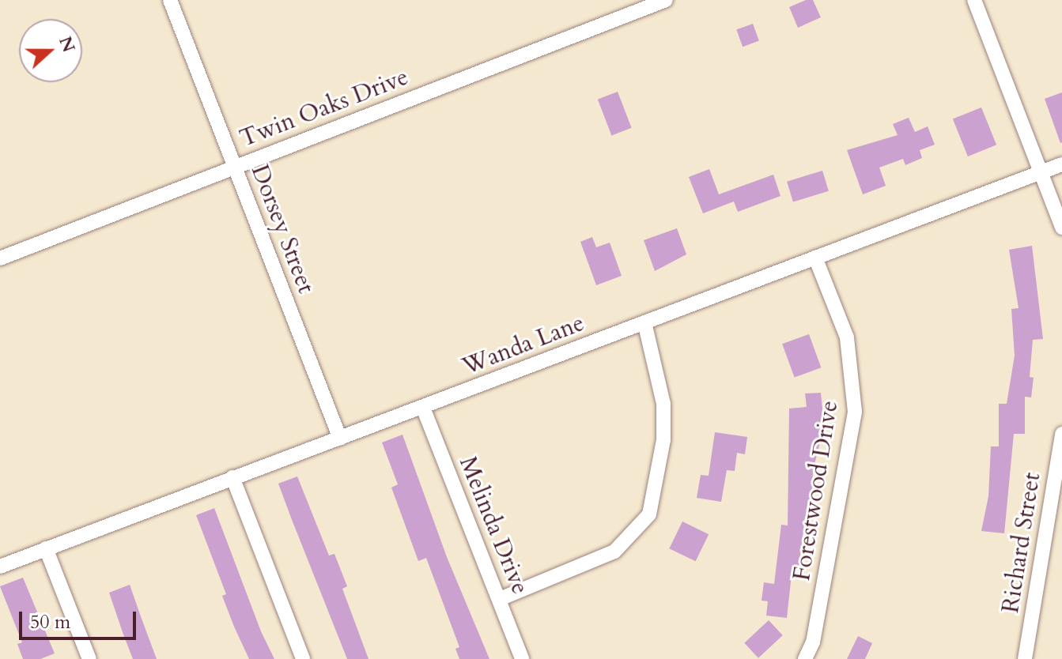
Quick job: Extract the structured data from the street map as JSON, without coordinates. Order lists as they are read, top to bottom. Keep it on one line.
{"streets":{"street":["Twin Oaks Drive","Dorsey Street","Wanda Lane","Forestwood Drive","Melinda Drive","Richard Street"]},"crossings":[["Twin Oaks Drive","Dorsey Street"],["Dorsey Street","Wanda Lane"],["Wanda Lane","Forestwood Drive"],["Wanda Lane","Melinda Drive"]],"scale_bar":"50 m","north":"right"}
